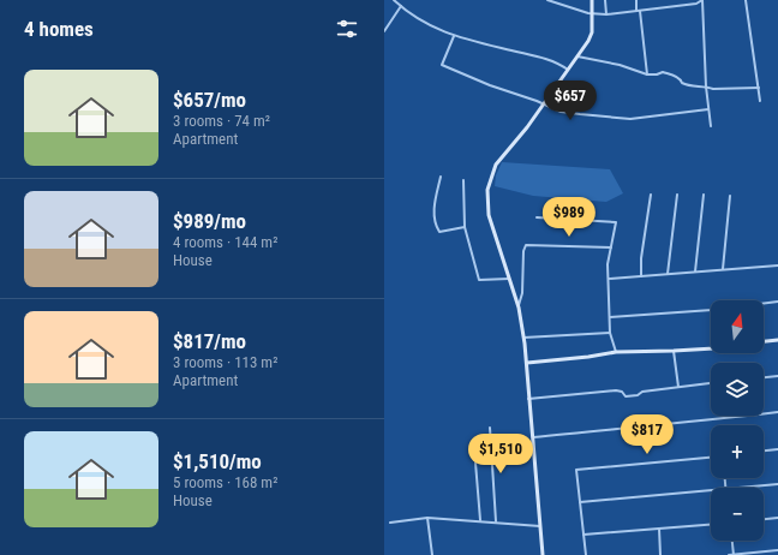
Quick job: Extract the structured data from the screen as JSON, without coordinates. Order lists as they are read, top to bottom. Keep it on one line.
{"north":"top","page":{"heading":"4 homes","list":[{"name":"$657/mo","note":"3 rooms · 74 m² · Apartment"},{"name":"$989/mo","note":"4 rooms · 144 m² · House"},{"name":"$817/mo","note":"3 rooms · 113 m² · Apartment"},{"name":"$1,510/mo","note":"5 rooms · 168 m² · House"}],"price":["$657","$989","$817","$1,510"],"map_buttons":["+","−"]}}
